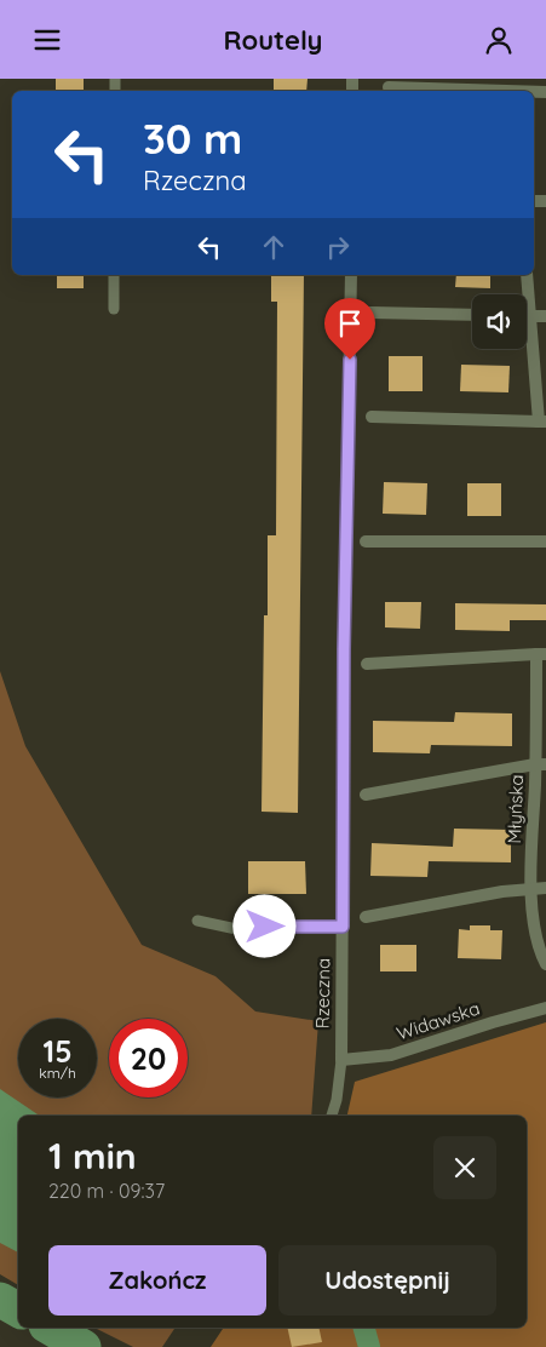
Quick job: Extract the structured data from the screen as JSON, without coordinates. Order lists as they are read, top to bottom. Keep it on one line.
{"streets":{"street":["Młyńska","Rzeczna","Widawska"]},"crossings":[["Rzeczna","Widawska"]],"page":{"header":"Routely","turn":["30 m","Rzeczna"],"speed":"15 km/h","limit":"20","heading":["1 min","220 m · 09:37"],"buttons":["Zakończ","Udostępnij"]}}
